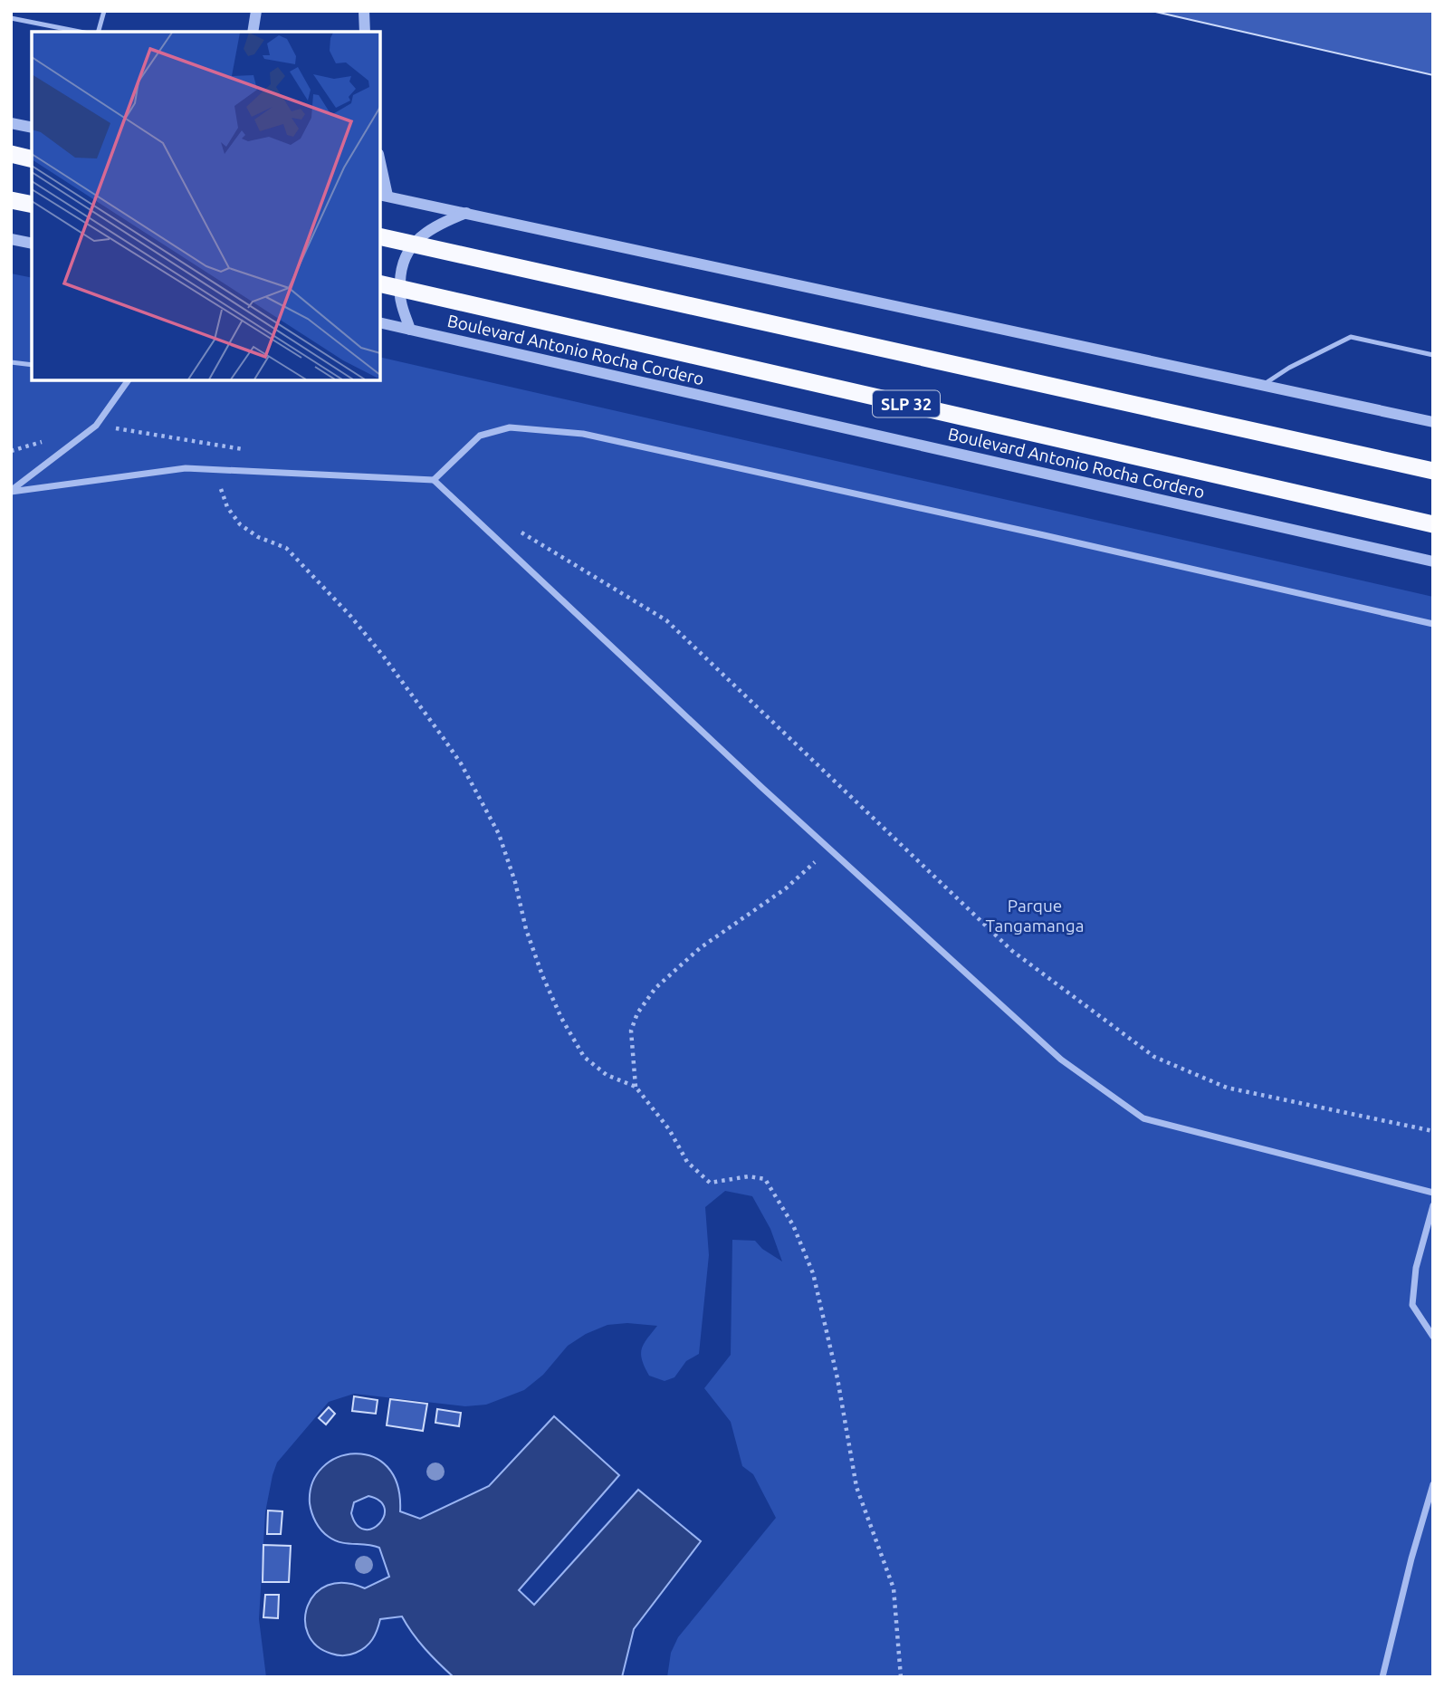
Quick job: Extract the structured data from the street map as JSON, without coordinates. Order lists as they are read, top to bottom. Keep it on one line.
{"streets":{"highway":["SLP 32"],"street":["Boulevard Antonio Rocha Cordero"]},"parks":["Parque Tangamanga"]}
